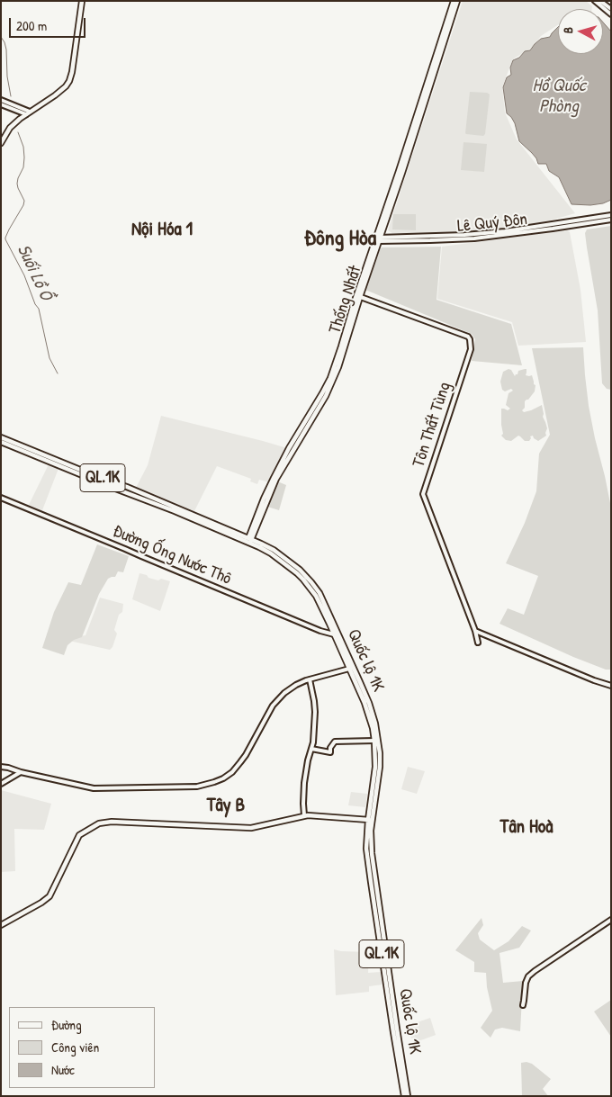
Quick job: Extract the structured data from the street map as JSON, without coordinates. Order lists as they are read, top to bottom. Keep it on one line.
{"streets":{"main road":["Thống Nhất","QL.1K","Quốc lộ 1K"],"street":["Lê Quý Đôn","Tôn Thất Tùng","Đường Ống Nước Thô"]},"crossings":[["Lê Quý Đôn","Thống Nhất"],["Thống Nhất","Tôn Thất Tùng"],["Thống Nhất","Quốc lộ 1K"],["Đường Ống Nước Thô","Quốc lộ 1K"]],"districts":["Nội Hóa 1","Đông Hòa","Tây B","Tân Hoà"],"water":["Hồ Quốc Phòng","Suối Lồ Ồ"],"legend":["Đường","Công viên","Nước"],"scale_bar":"200 m","north":"left"}
